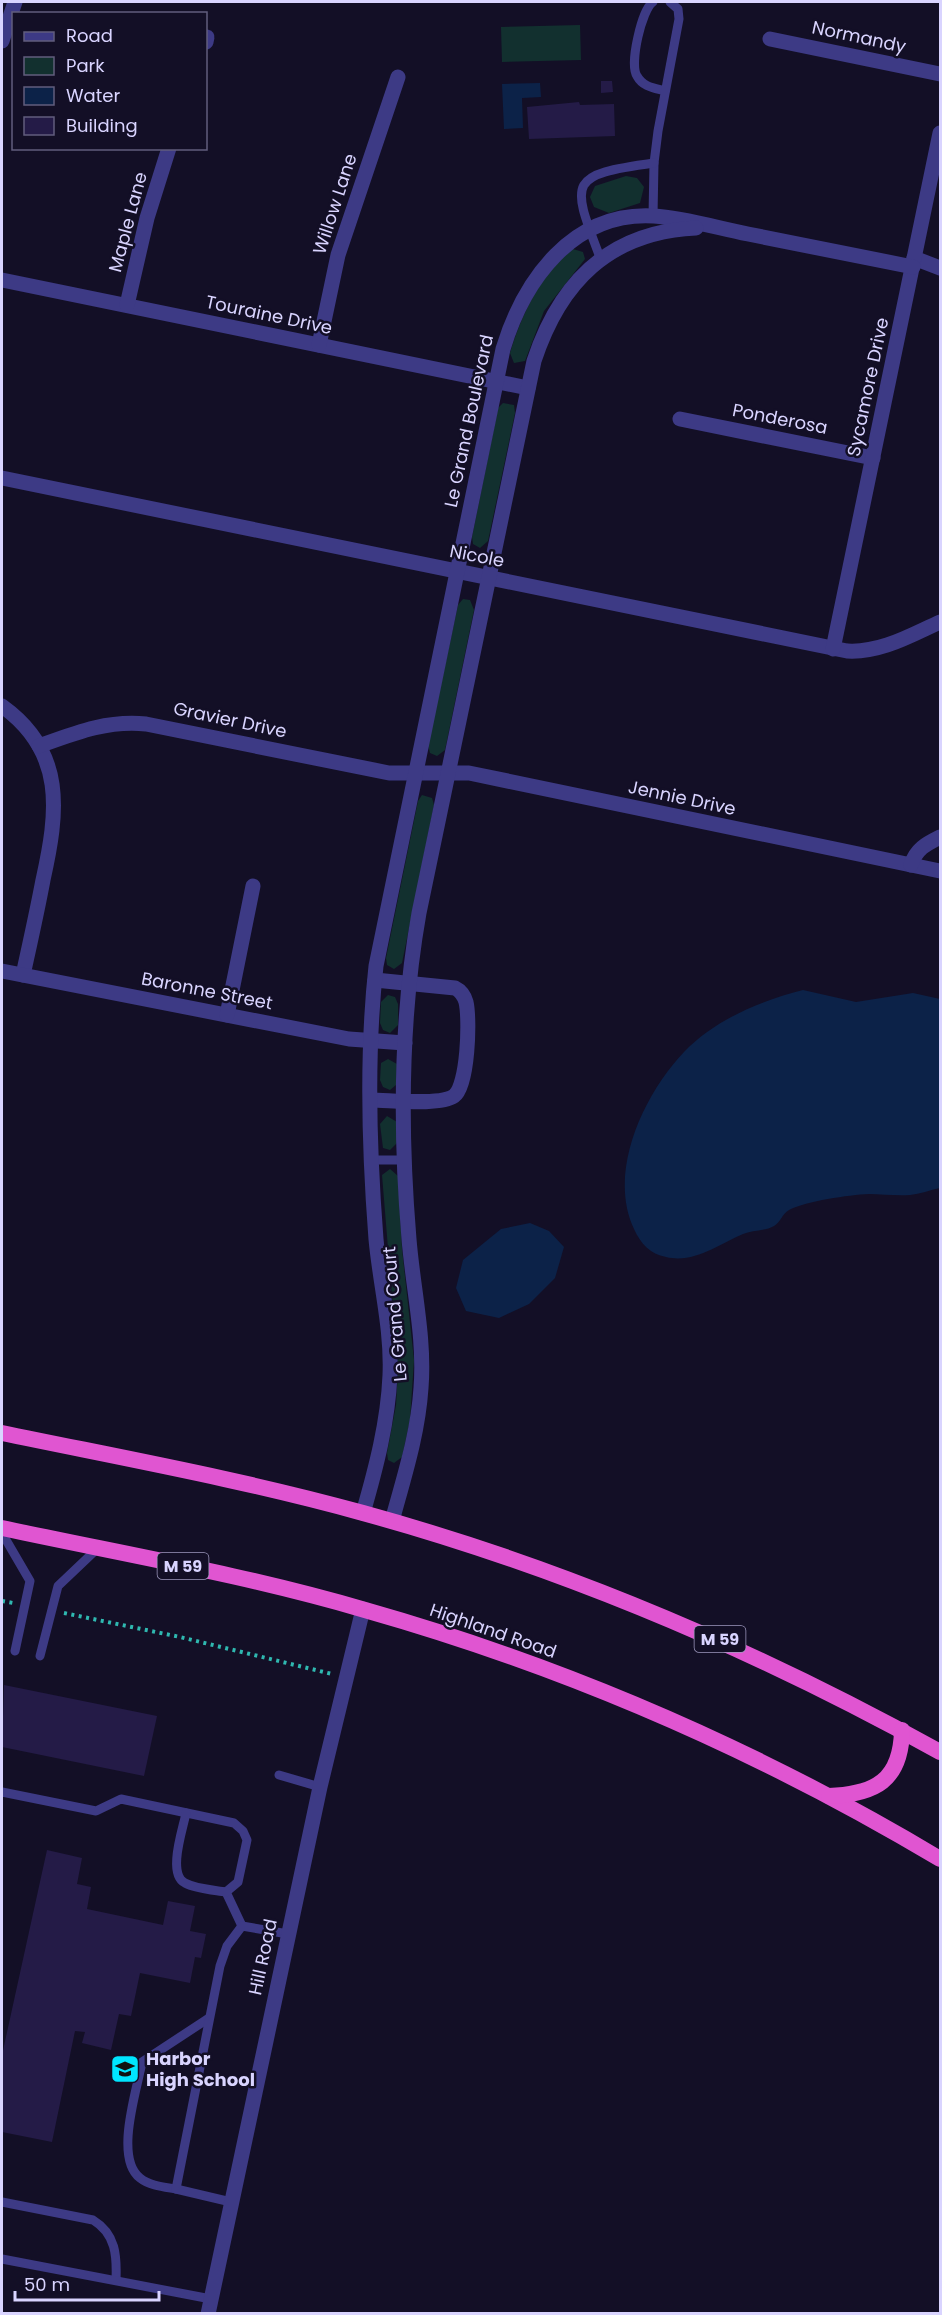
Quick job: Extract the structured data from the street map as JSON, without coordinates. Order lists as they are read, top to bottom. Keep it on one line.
{"streets":{"highway":["M 59","Highland Road"],"street":["Normandy","Willow Lane","Maple Lane","Touraine Drive","Sycamore Drive","Ponderosa","Le Grand Boulevard","Nicole","Gravier Drive","Jennie Drive","Baronne Street","Le Grand Court","Hill Road"]},"crossings":[["Willow Lane","Touraine Drive"],["Maple Lane","Touraine Drive"],["Touraine Drive","Le Grand Boulevard"],["Sycamore Drive","Ponderosa"],["Sycamore Drive","Le Grand Boulevard"],["Sycamore Drive","Nicole"],["Le Grand Boulevard","Nicole"],["Le Grand Boulevard","Gravier Drive"],["Le Grand Boulevard","Jennie Drive"],["Le Grand Boulevard","Le Grand Court"],["Gravier Drive","Jennie Drive"],["Gravier Drive","Le Grand Court"],["Jennie Drive","Le Grand Court"],["Baronne Street","Le Grand Court"],["Le Grand Court","M 59"],["Highland Road","Hill Road"]],"places":{"school or university":["Harbor High School"]},"legend":["Road","Park","Water","Building"],"scale_bar":"50 m"}
